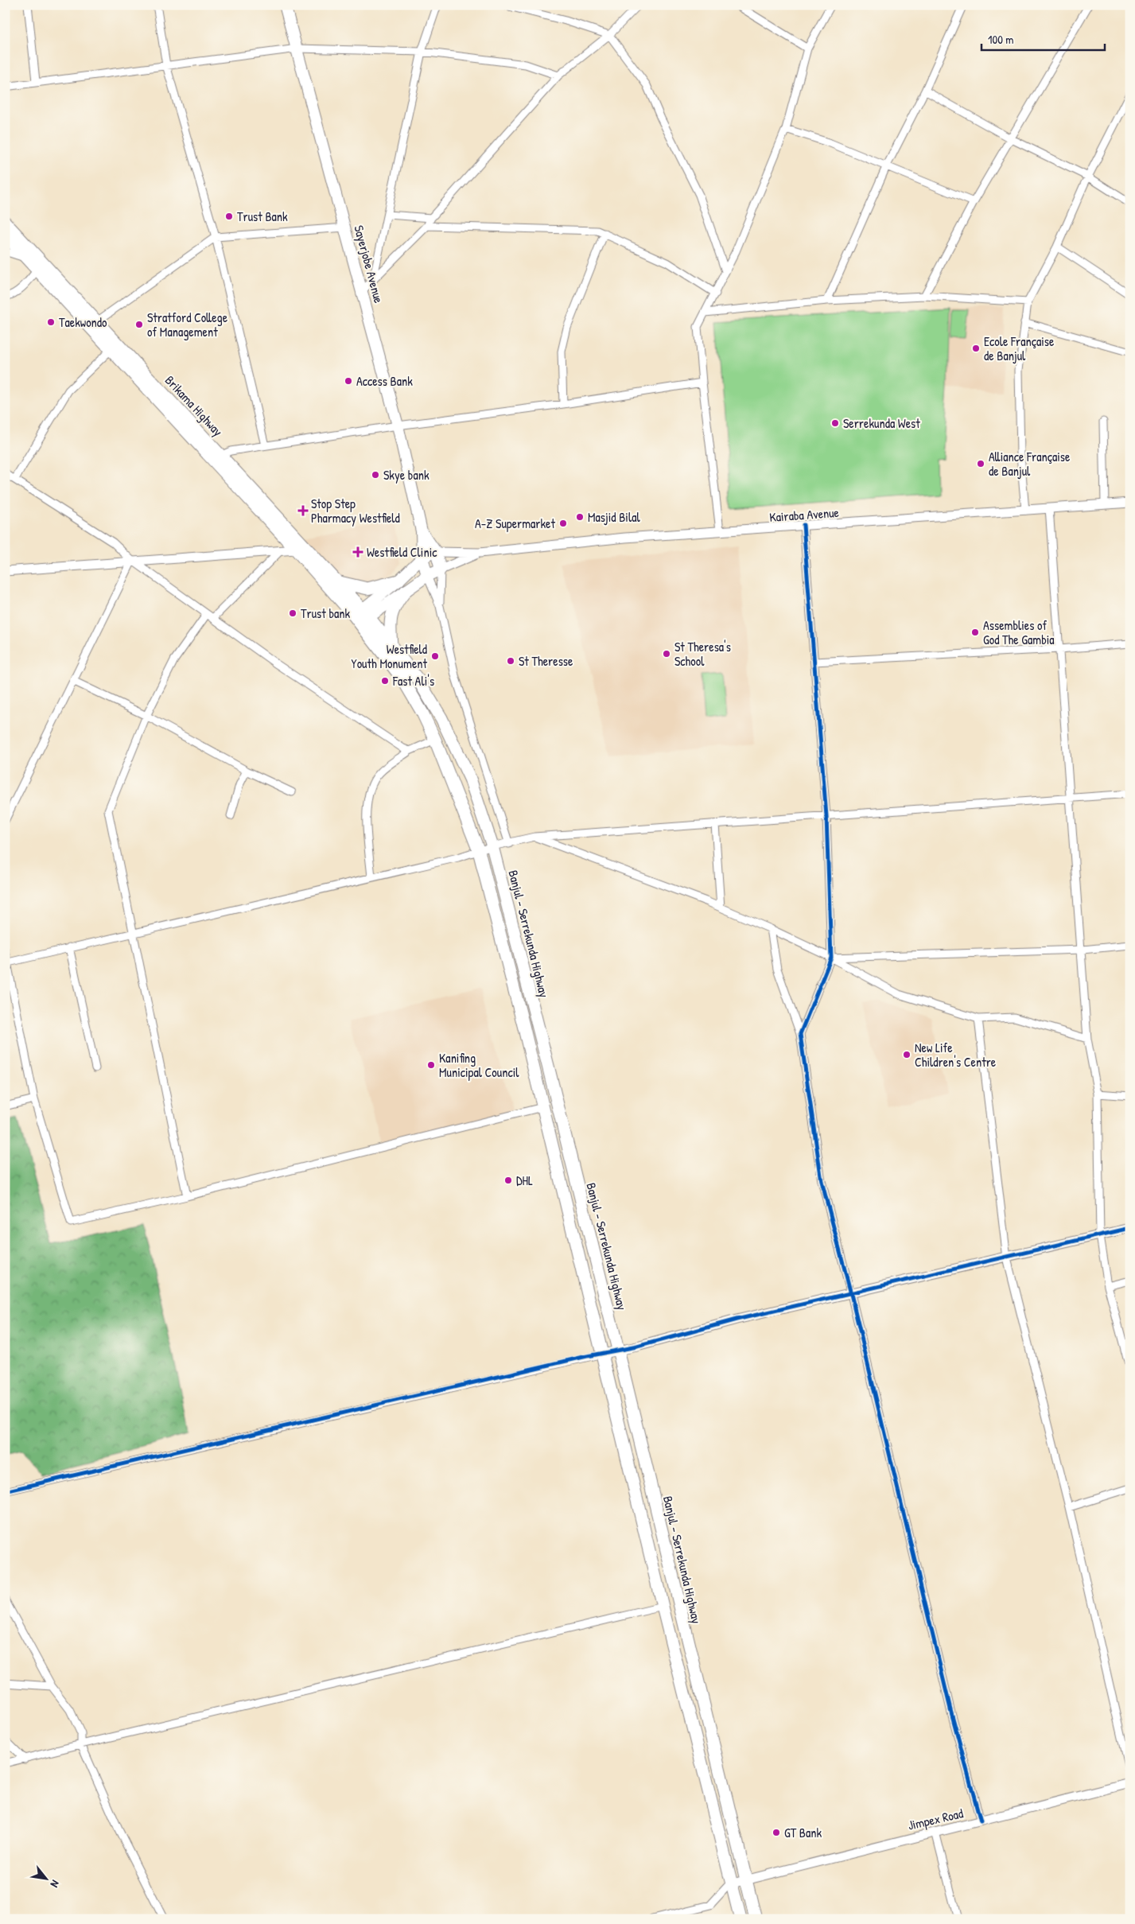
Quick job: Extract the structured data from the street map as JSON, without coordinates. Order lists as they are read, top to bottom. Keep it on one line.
{"streets":{"highway":["Brikama Highway","Banjul - Serrekunda Highway"],"main road":["Sayerjobe Avenue","Kairaba Avenue"],"street":["Jimpex Road"]},"crossings":[["Sayerjobe Avenue","Kairaba Avenue"],["Brikama Highway","Kairaba Avenue"],["Brikama Highway","Banjul - Serrekunda Highway"],["Kairaba Avenue","Banjul - Serrekunda Highway"],["Banjul - Serrekunda Highway","Jimpex Road"]],"places":{"other":["Trust Bank","Taekwondo","Stratford College of Management","Ecole Française de Banjul","Access Bank","Serrekunda West","Alliance Française de Banjul","Skye bank","Masjid Bilal","A-Z Supermarket","Trust bank","Assemblies of God The Gambia","St Theresa's School","Westfield Youth Monument","St Theresse","Fast Ali's","New Life Children's Centre","Kanifing Municipal Council","DHL","GT Bank"],"health":["Stop Step Pharmacy Westfield","Westfield Clinic"]},"scale_bar":"100 m","north":"bottom right"}
